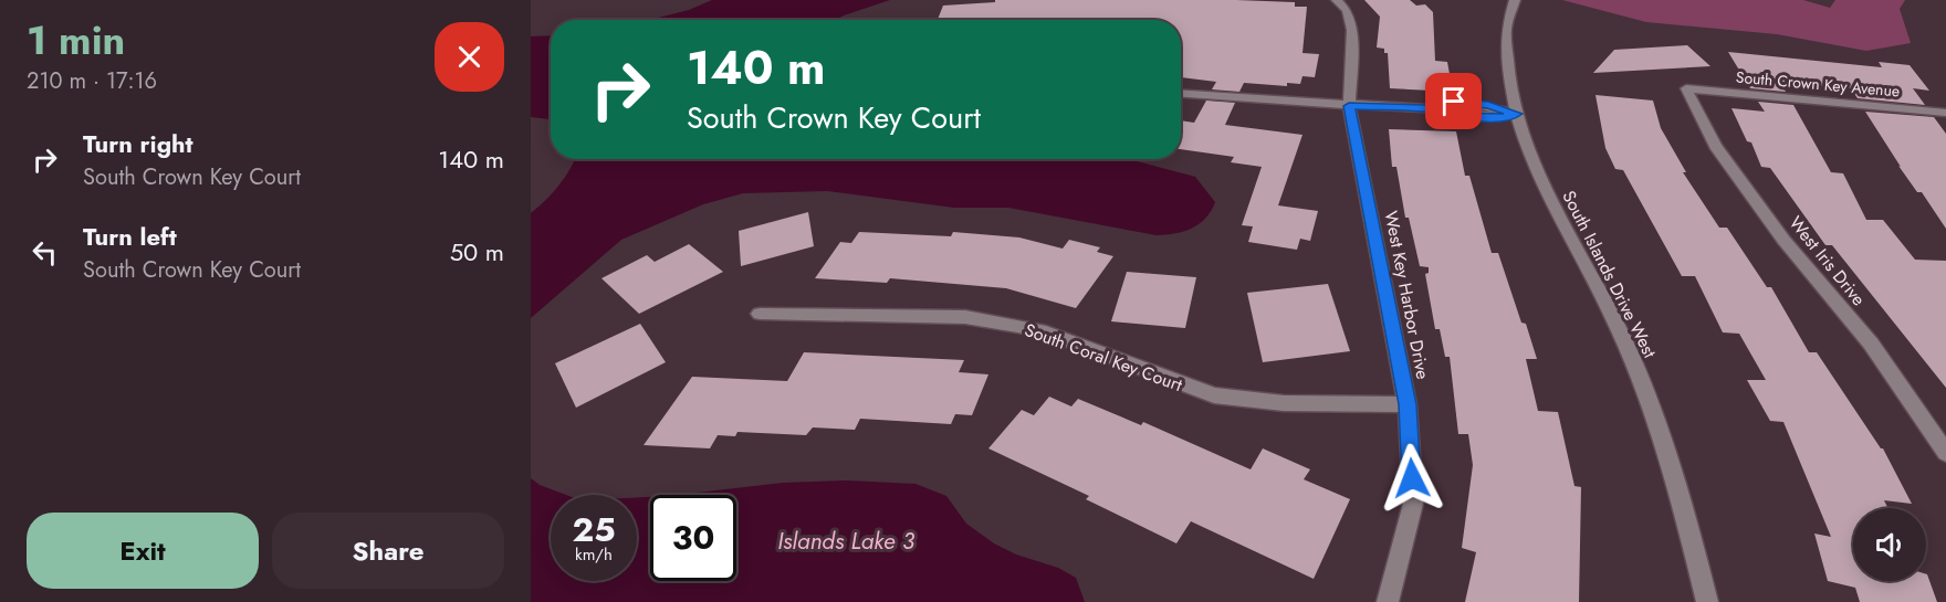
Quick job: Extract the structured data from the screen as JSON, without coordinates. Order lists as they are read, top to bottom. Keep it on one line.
{"streets":{"street":["South Crown Key Avenue","West Iris Drive","South Islands Drive West","West Key Harbor Drive","South Coral Key Court"]},"crossings":[["South Crown Key Avenue","West Iris Drive"],["West Key Harbor Drive","South Coral Key Court"]],"water":["Islands Lake 3"],"page":{"heading":["1 min","210 m · 17:16"],"turn":["140 m","South Crown Key Court"],"list":[{"name":"Turn right","note":"South Crown Key Court","value":"140 m"},{"name":"Turn left","note":"South Crown Key Court","value":"50 m"}],"speed":"25 km/h","limit":"30","buttons":["Exit","Share"]}}
